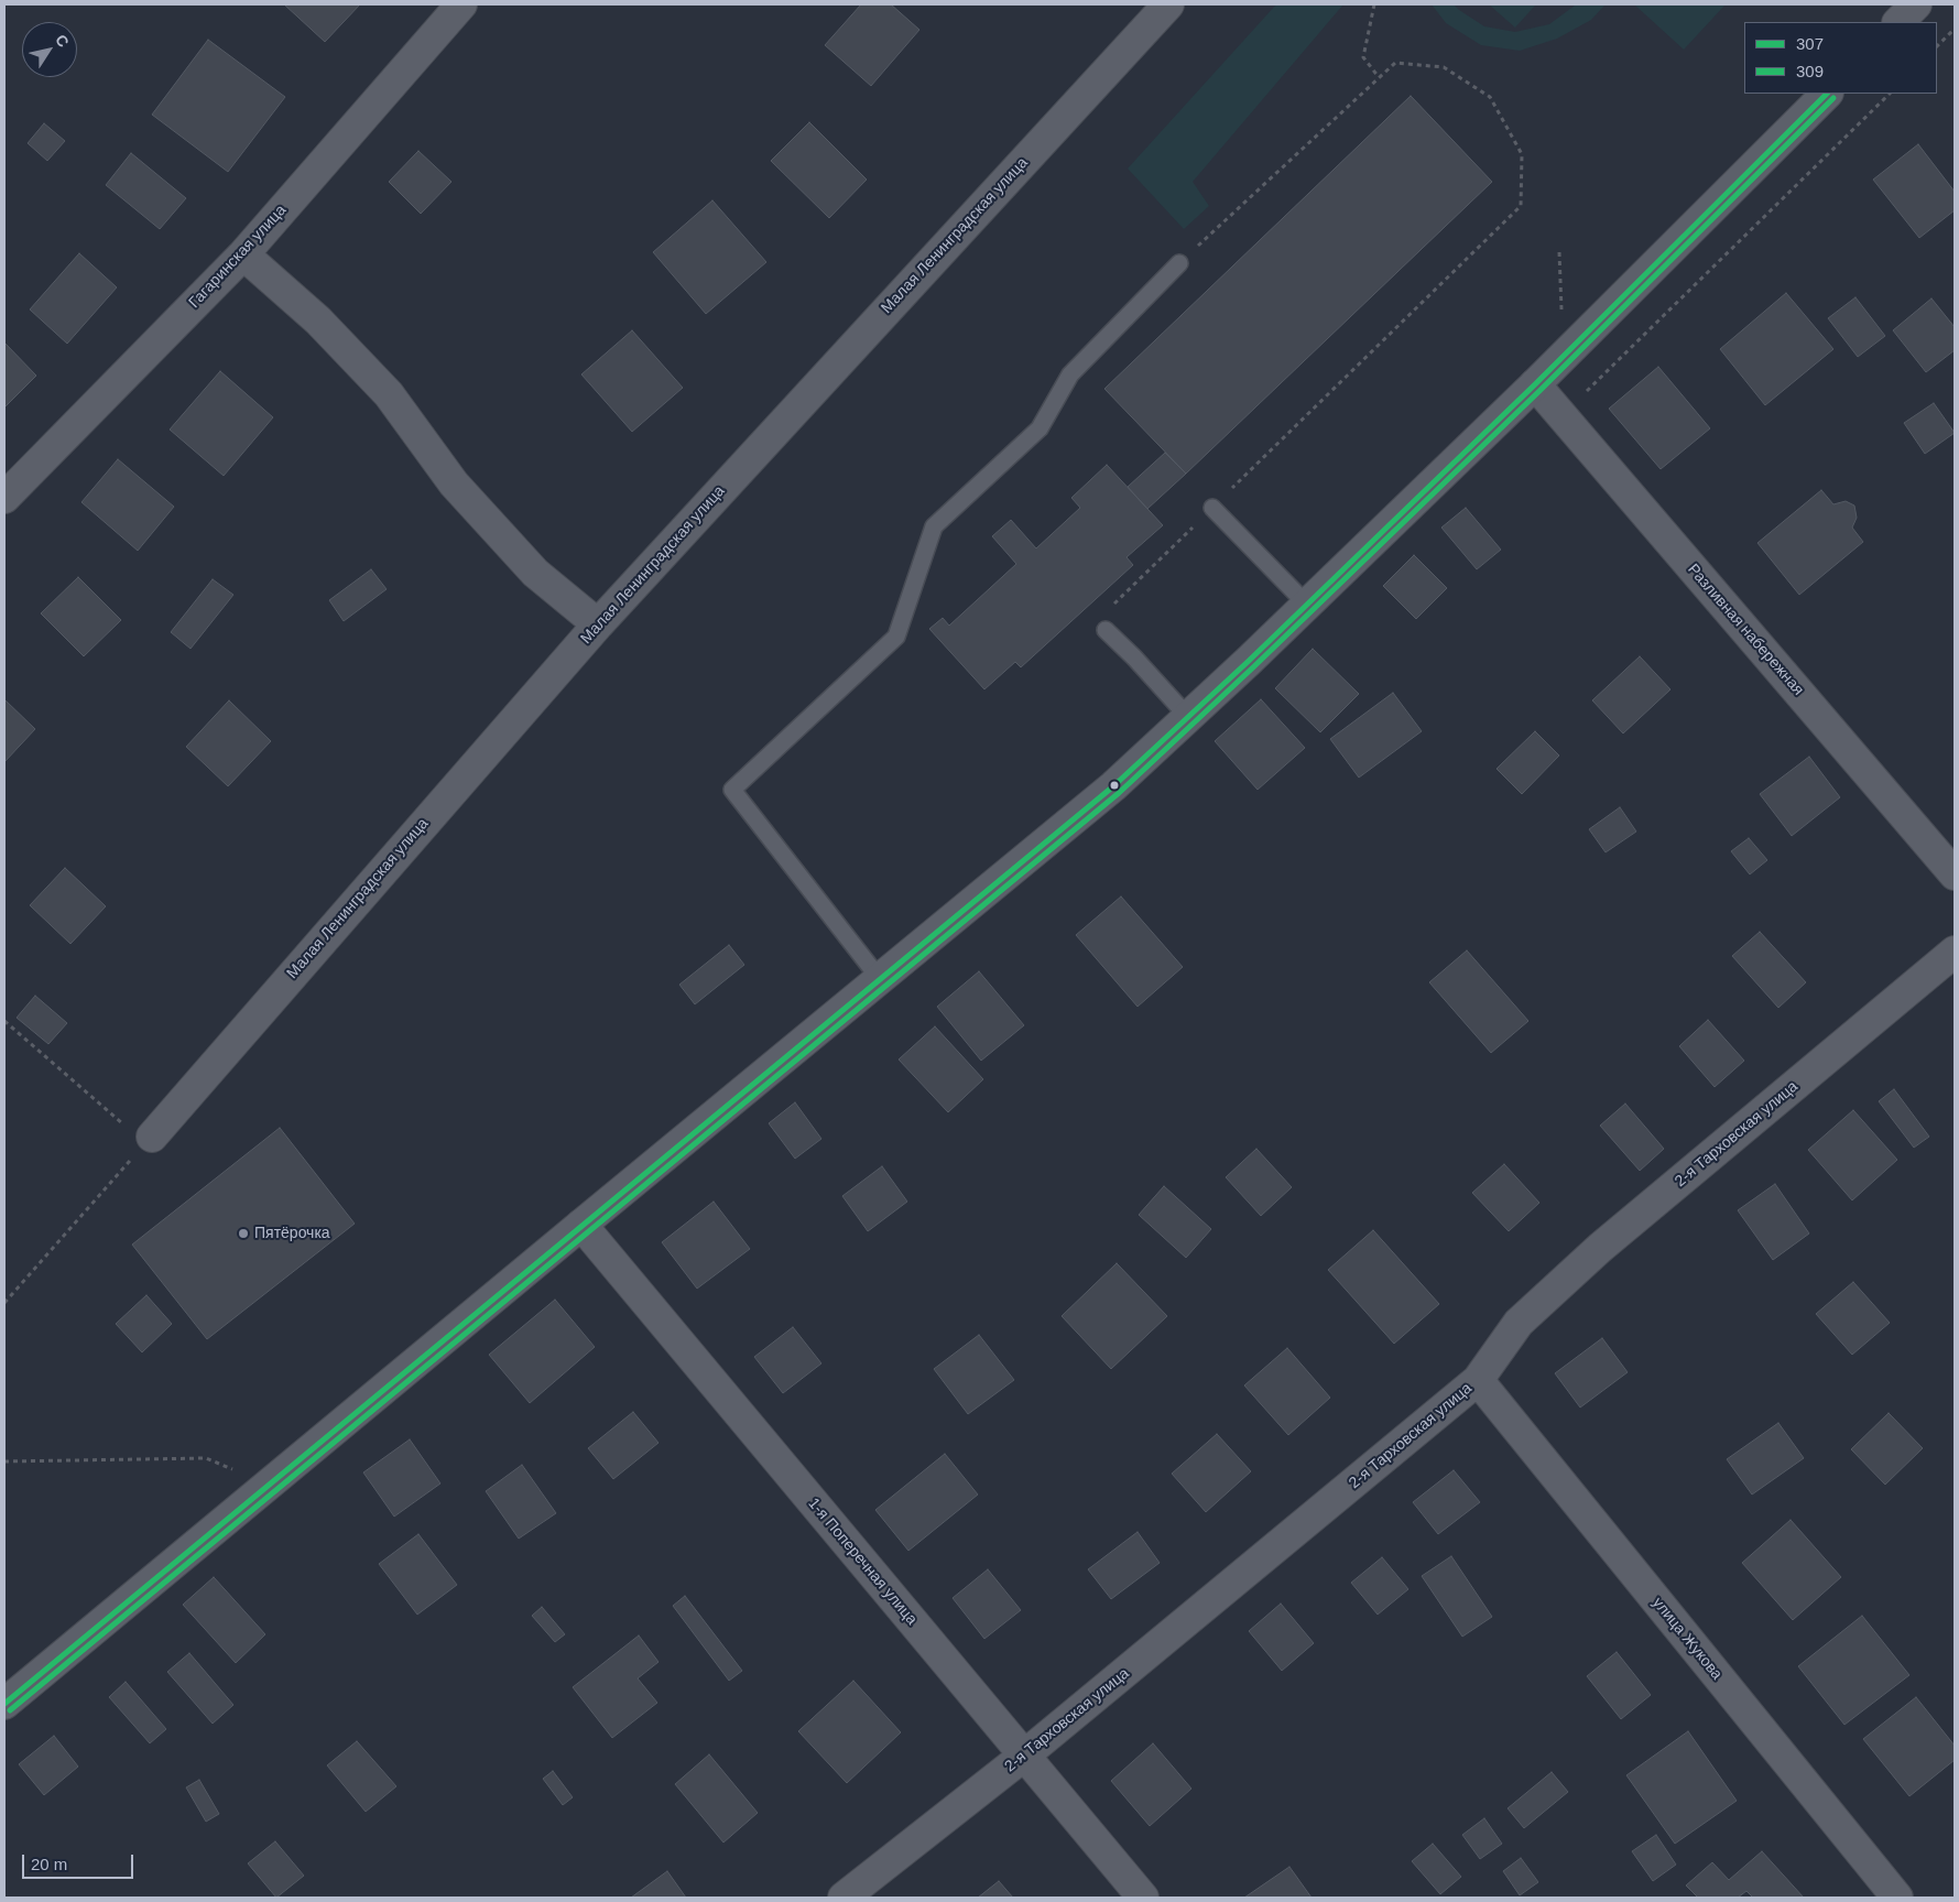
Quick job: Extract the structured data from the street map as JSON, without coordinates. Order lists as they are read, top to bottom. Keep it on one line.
{"streets":{"street":["Малая Ленинградская улица","Гагаринская улица","Разливная набережная","2-я Тарховская улица","1-я Поперечная улица","улица Жукова"]},"crossings":[["2-я Тарховская улица","1-я Поперечная улица"],["2-я Тарховская улица","улица Жукова"]],"places":["Пятёрочка"],"lines":["transit line 307","transit line 309"],"legend":["307","309"],"scale_bar":"20 m","north":"top right"}
